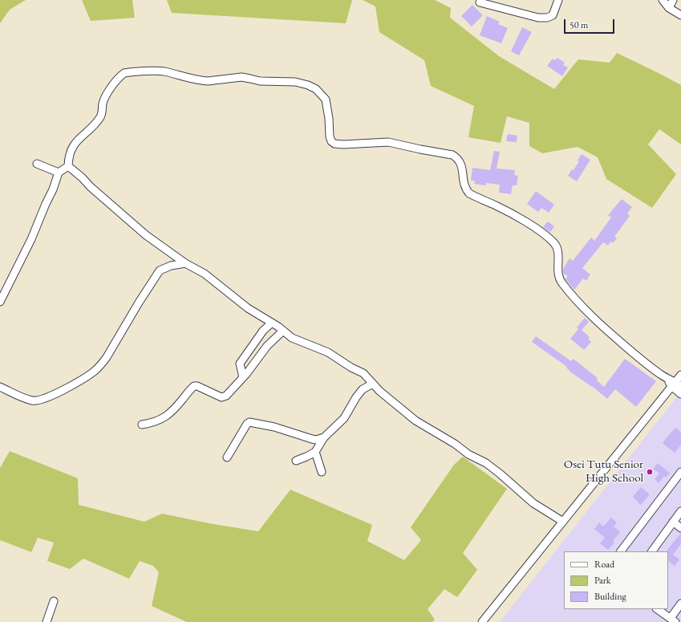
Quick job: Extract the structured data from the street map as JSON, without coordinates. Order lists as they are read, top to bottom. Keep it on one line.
{"places":["Osei Tutu Senior High School"],"legend":["Road","Park","Building"],"scale_bar":"50 m"}
